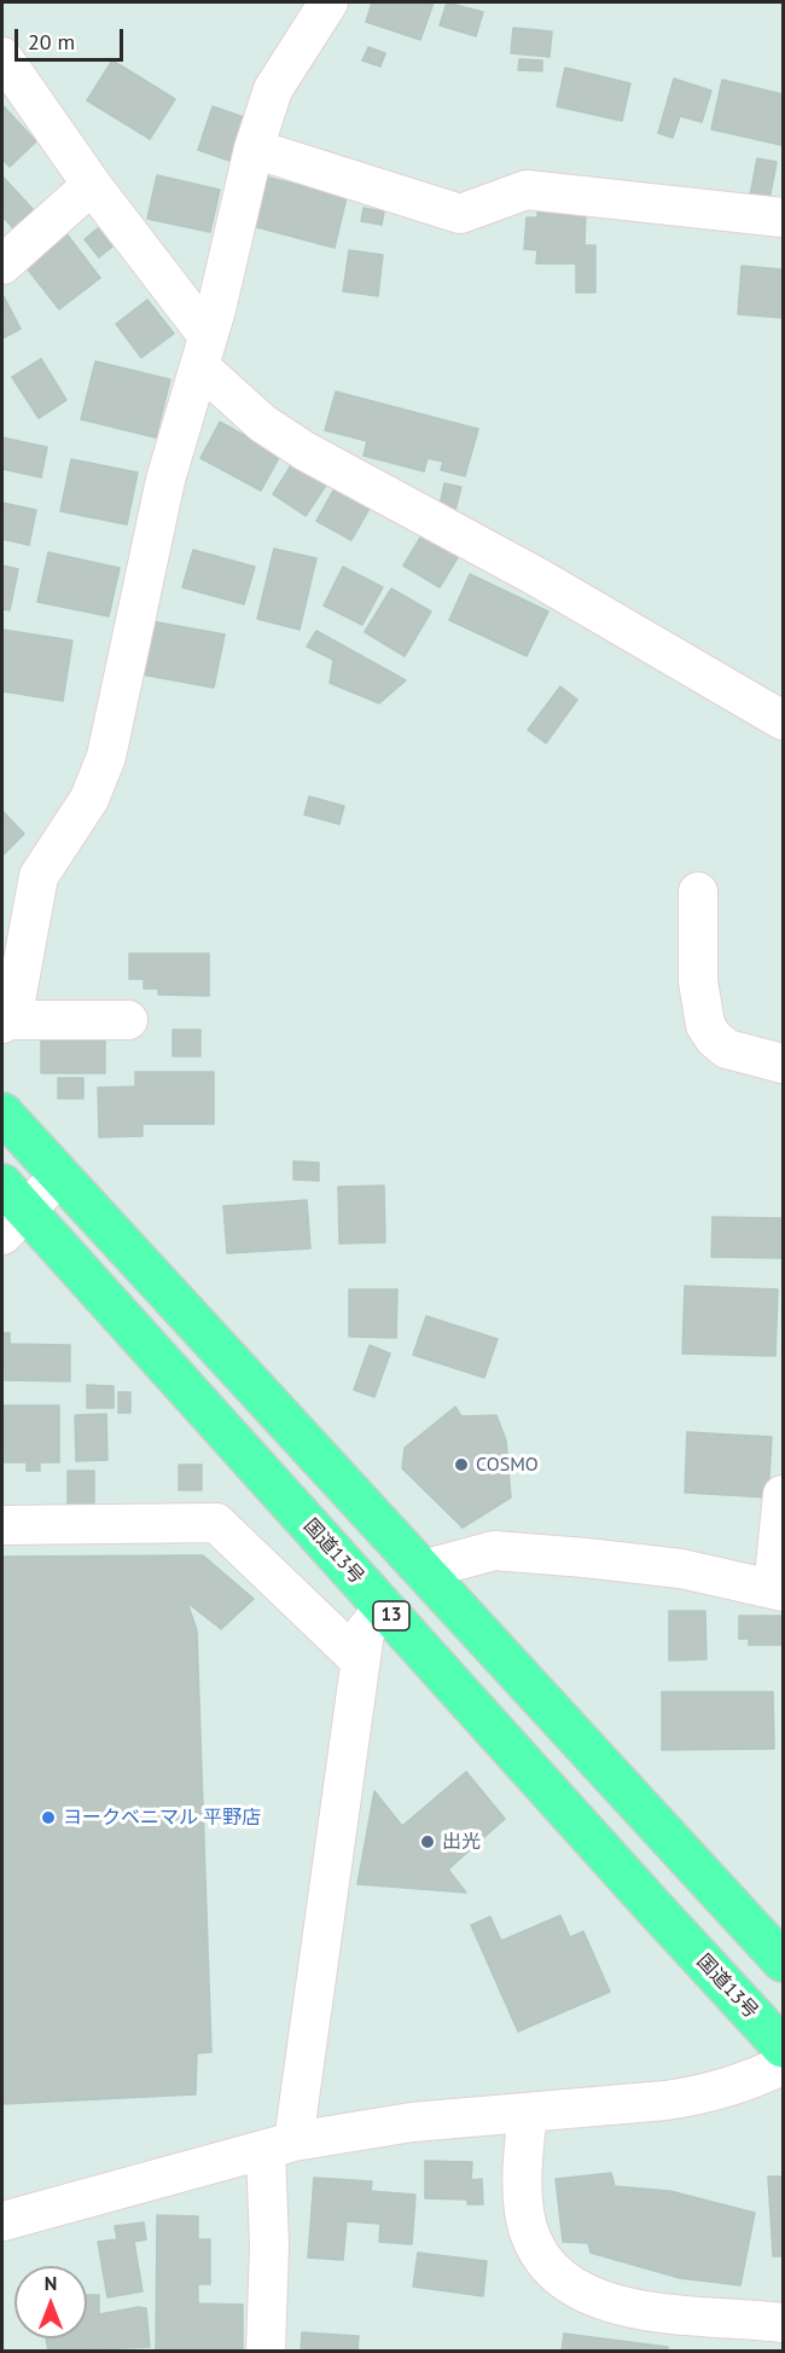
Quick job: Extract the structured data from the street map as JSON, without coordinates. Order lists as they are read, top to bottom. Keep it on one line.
{"streets":{"highway":["国道13号","13"]},"places":["COSMO","ヨークベニマル 平野店","出光"],"scale_bar":"20 m","north":"top"}
